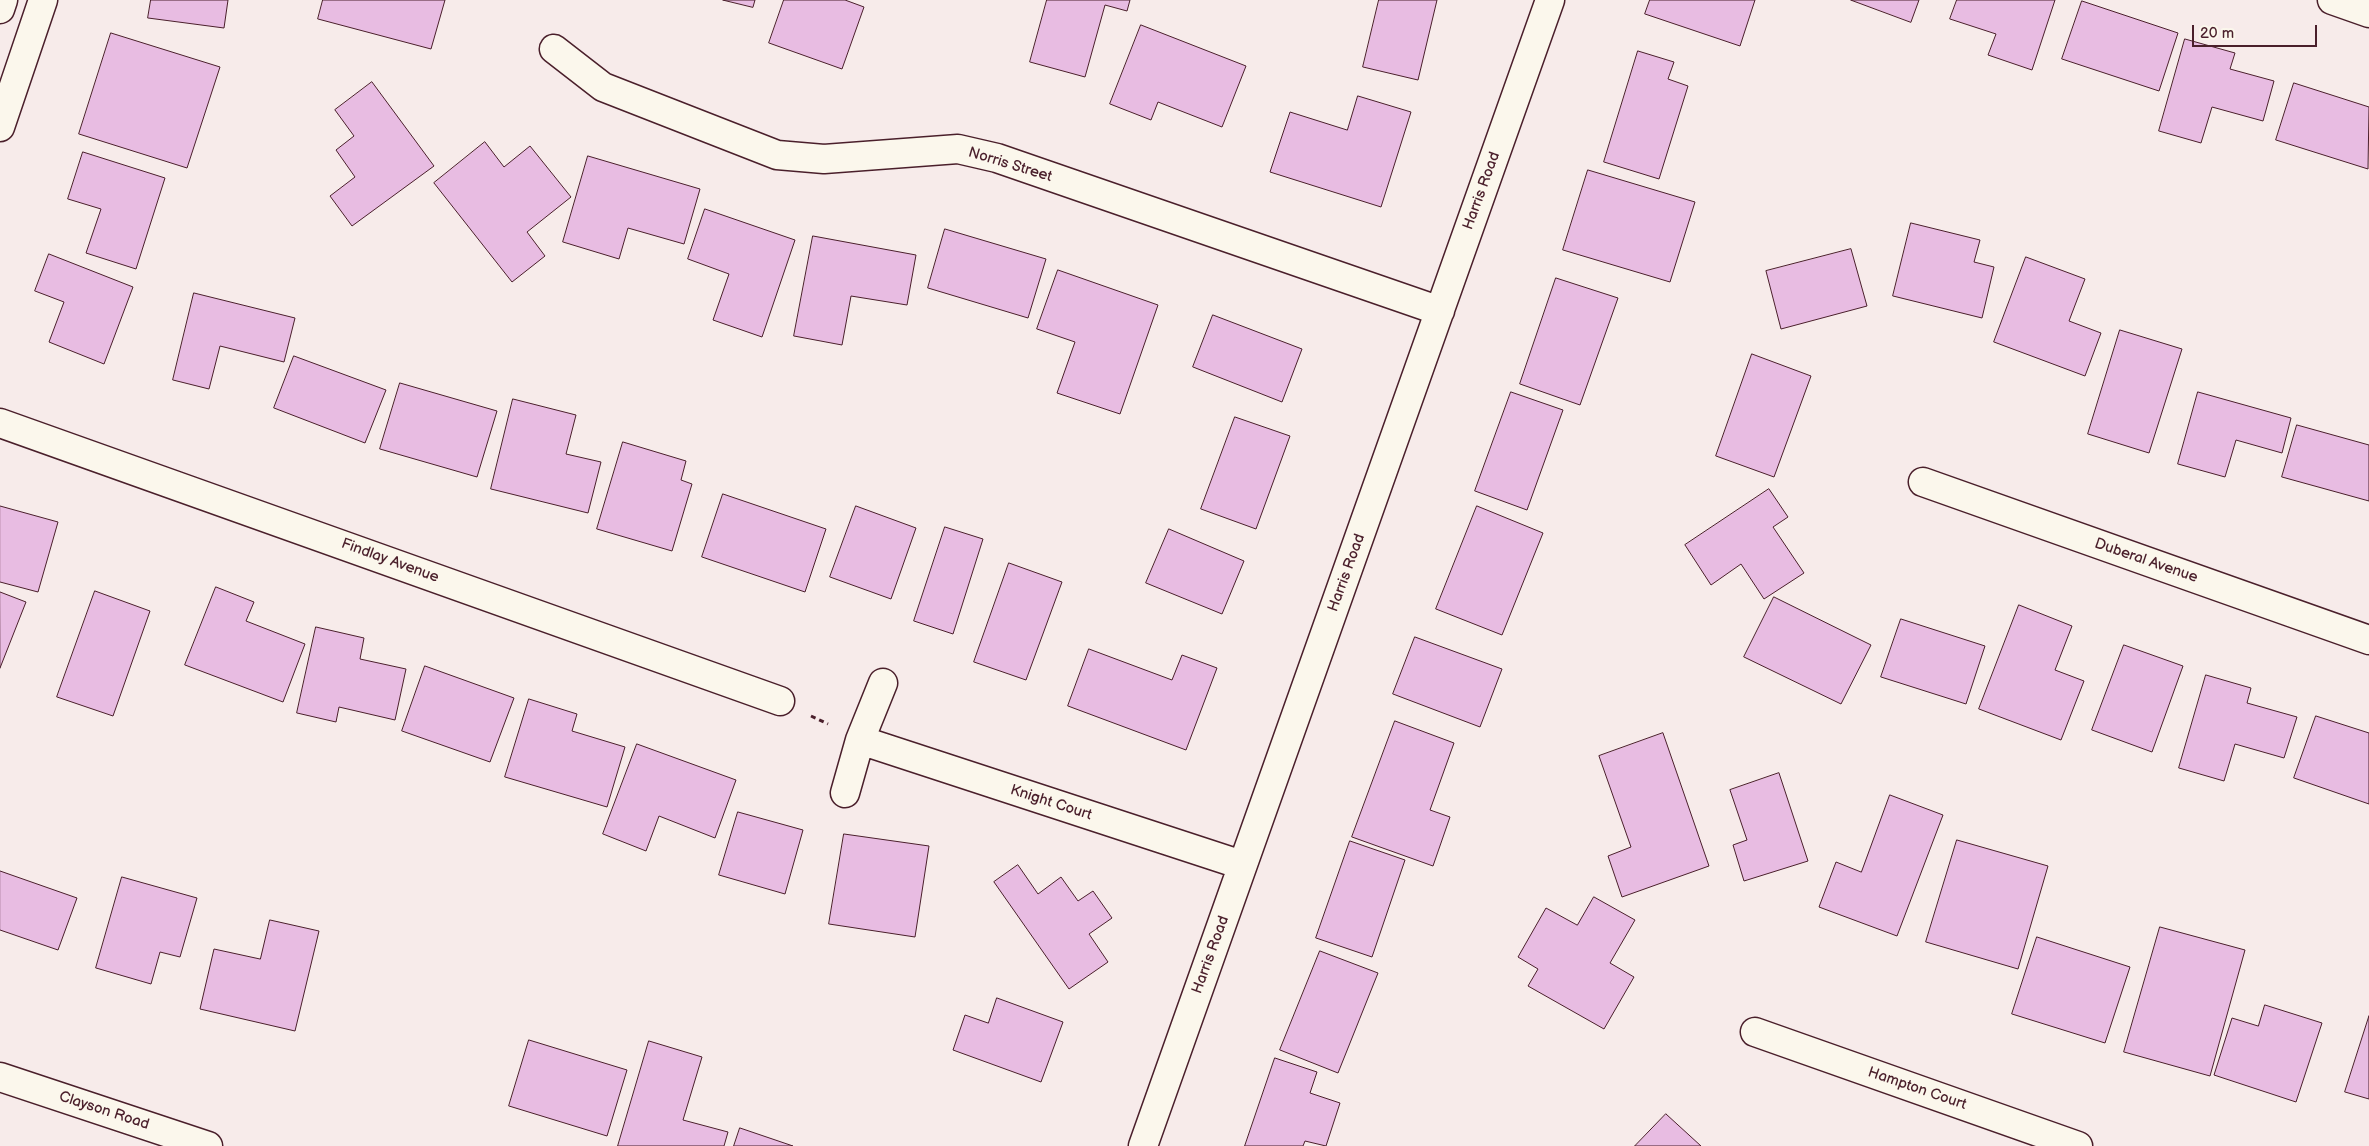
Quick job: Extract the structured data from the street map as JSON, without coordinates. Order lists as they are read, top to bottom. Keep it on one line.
{"streets":{"street":["Norris Street","Harris Road","Findlay Avenue","Duberal Avenue","Knight Court","Hampton Court","Clayson Road"]},"crossings":[["Norris Street","Harris Road"],["Harris Road","Knight Court"]],"scale_bar":"20 m"}
